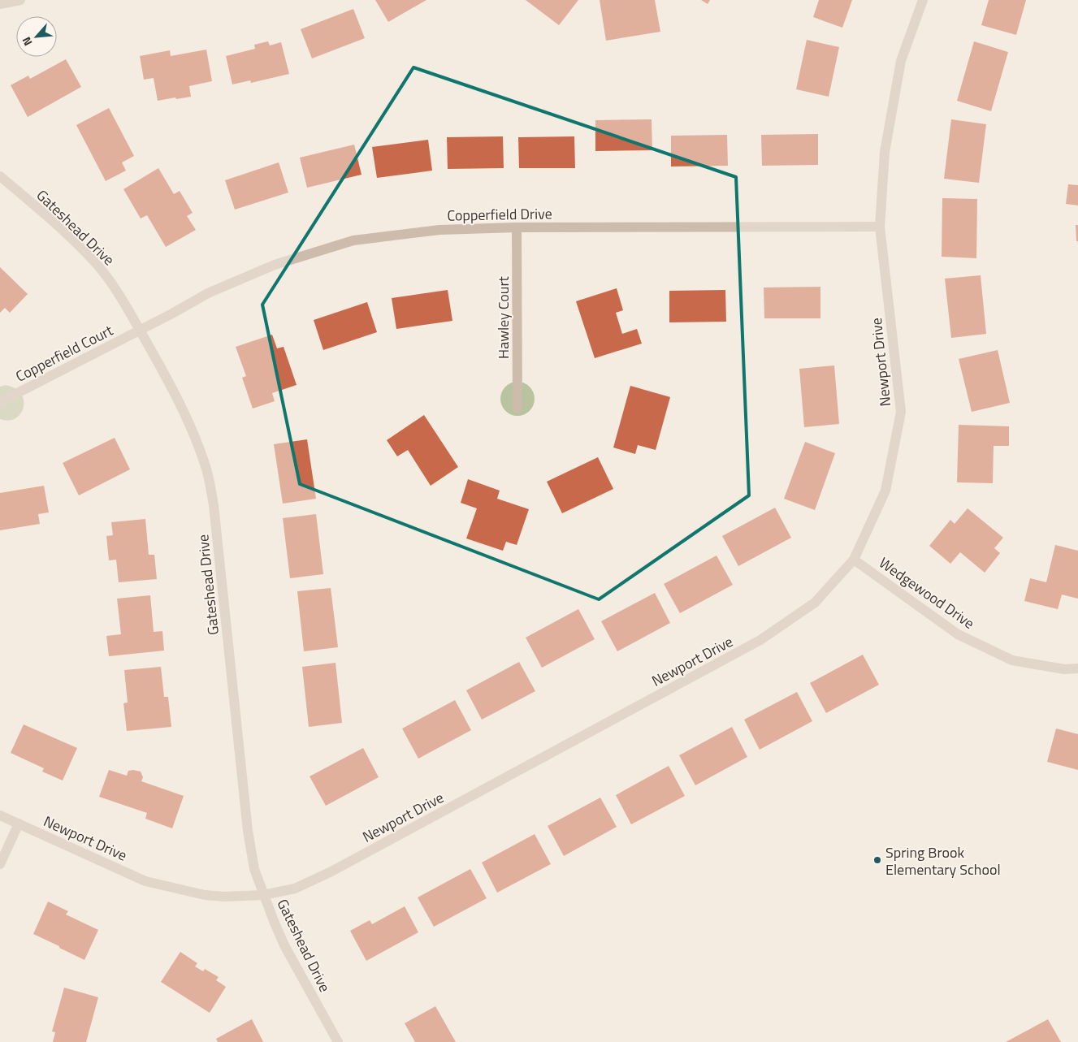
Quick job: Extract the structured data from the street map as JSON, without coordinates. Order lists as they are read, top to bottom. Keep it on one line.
{"streets":{"street":["Copperfield Drive","Gateshead Drive","Hawley Court","Copperfield Court","Newport Drive","Wedgewood Drive"]},"crossings":[["Copperfield Drive","Gateshead Drive"],["Copperfield Drive","Hawley Court"],["Copperfield Drive","Copperfield Court"],["Copperfield Drive","Newport Drive"],["Gateshead Drive","Copperfield Court"],["Gateshead Drive","Newport Drive"],["Newport Drive","Wedgewood Drive"]],"places":["Spring Brook Elementary School"],"north":"bottom left"}
